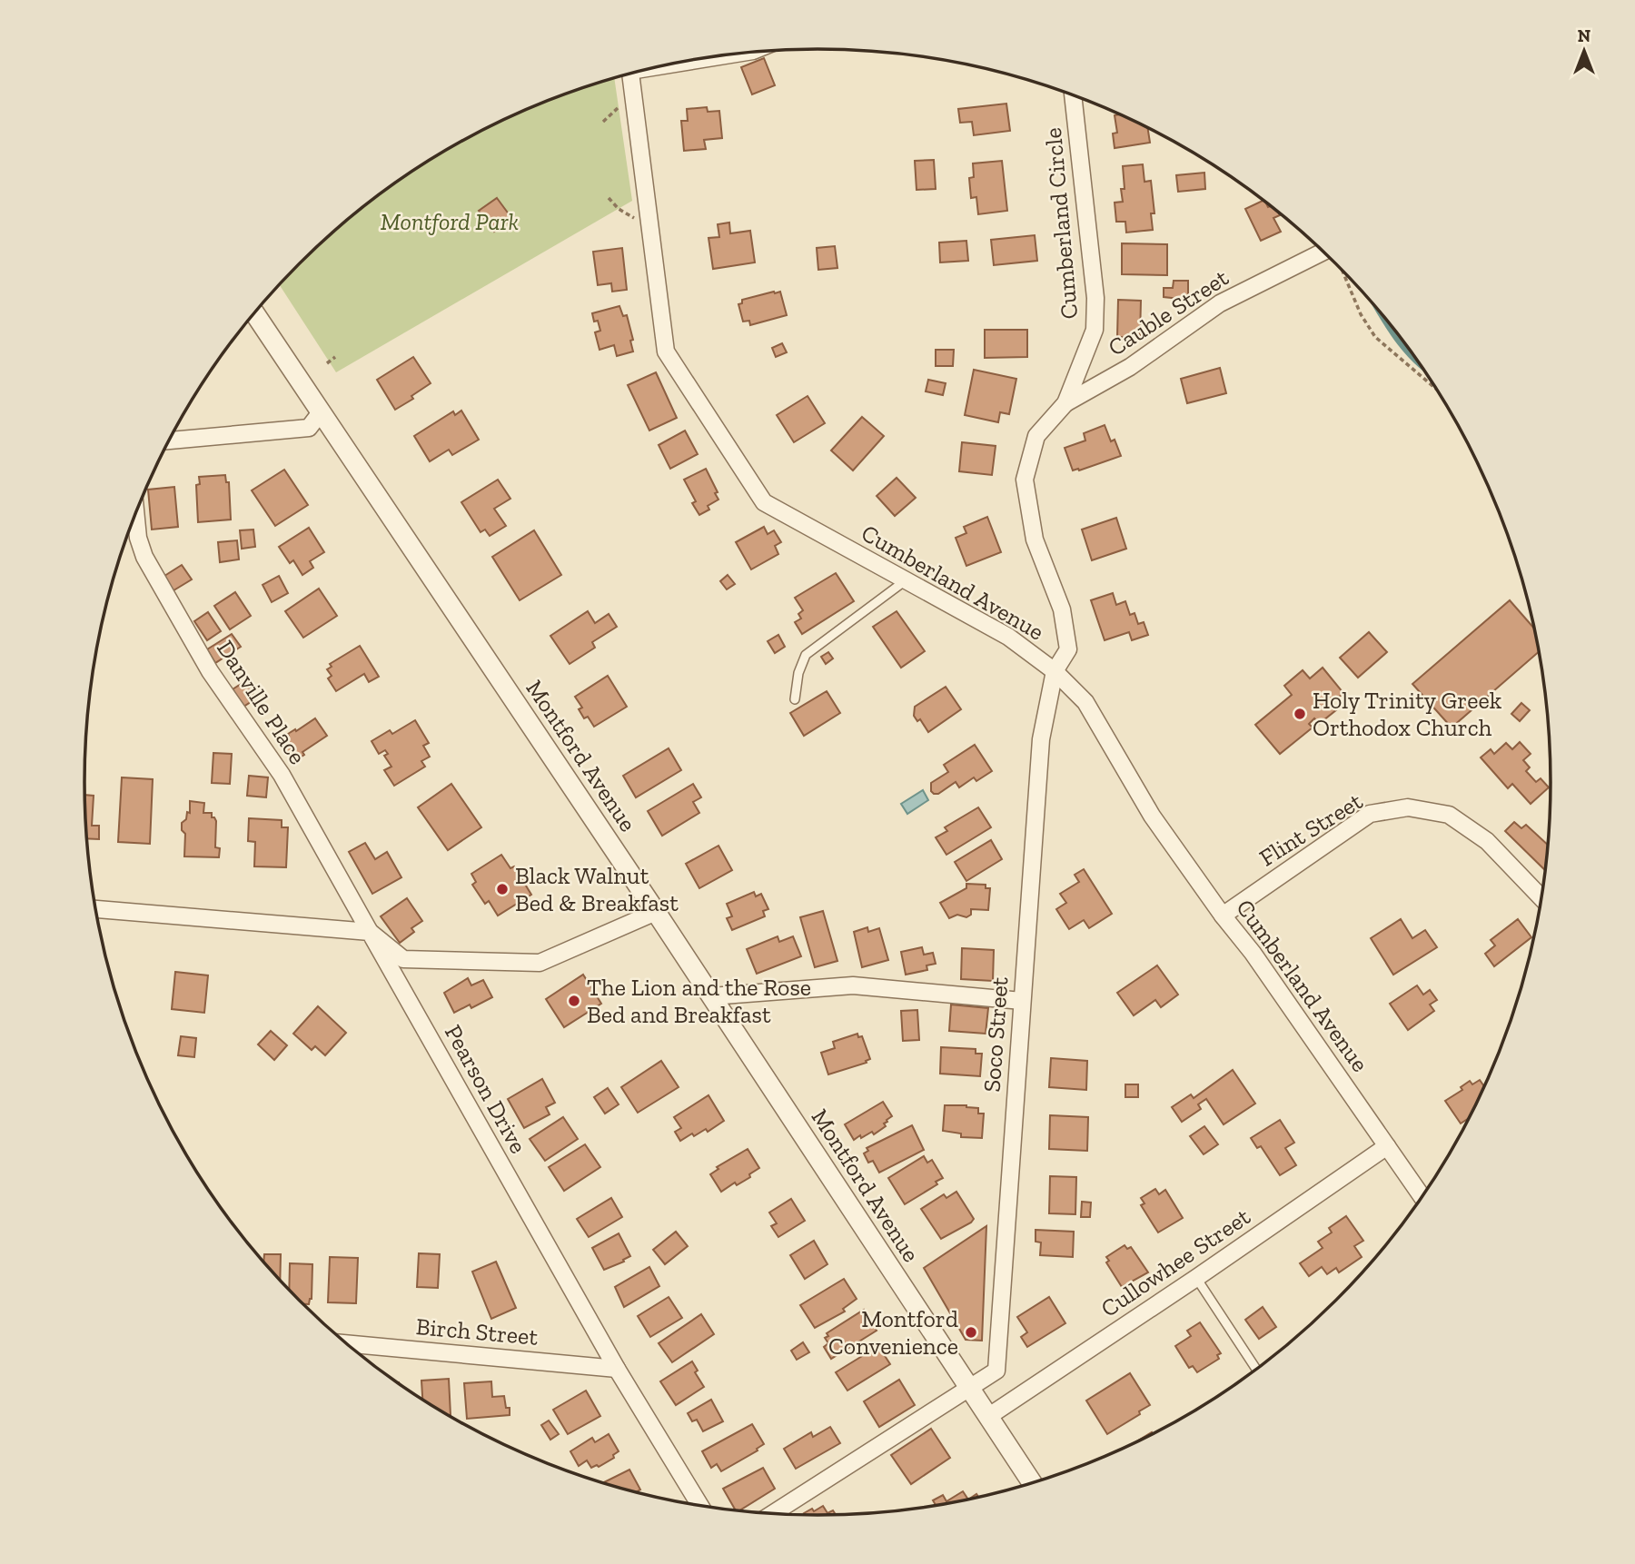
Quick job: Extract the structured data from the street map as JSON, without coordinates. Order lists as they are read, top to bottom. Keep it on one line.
{"streets":{"street":["Cumberland Circle","Cauble Street","Cumberland Avenue","Danville Place","Montford Avenue","Flint Street","Soco Street","Pearson Drive","Cullowhee Street","Birch Street"]},"crossings":[["Cumberland Circle","Cauble Street"],["Cumberland Circle","Cumberland Avenue"],["Cumberland Circle","Soco Street"],["Cumberland Avenue","Flint Street"],["Cumberland Avenue","Soco Street"],["Cumberland Avenue","Cullowhee Street"],["Danville Place","Pearson Drive"],["Montford Avenue","Soco Street"],["Montford Avenue","Cullowhee Street"],["Pearson Drive","Birch Street"]],"parks":["Montford Park"],"places":["Holy Trinity Greek Orthodox Church","Black Walnut Bed & Breakfast","The Lion and the Rose Bed and Breakfast","Montford Convenience"],"north":"top"}
